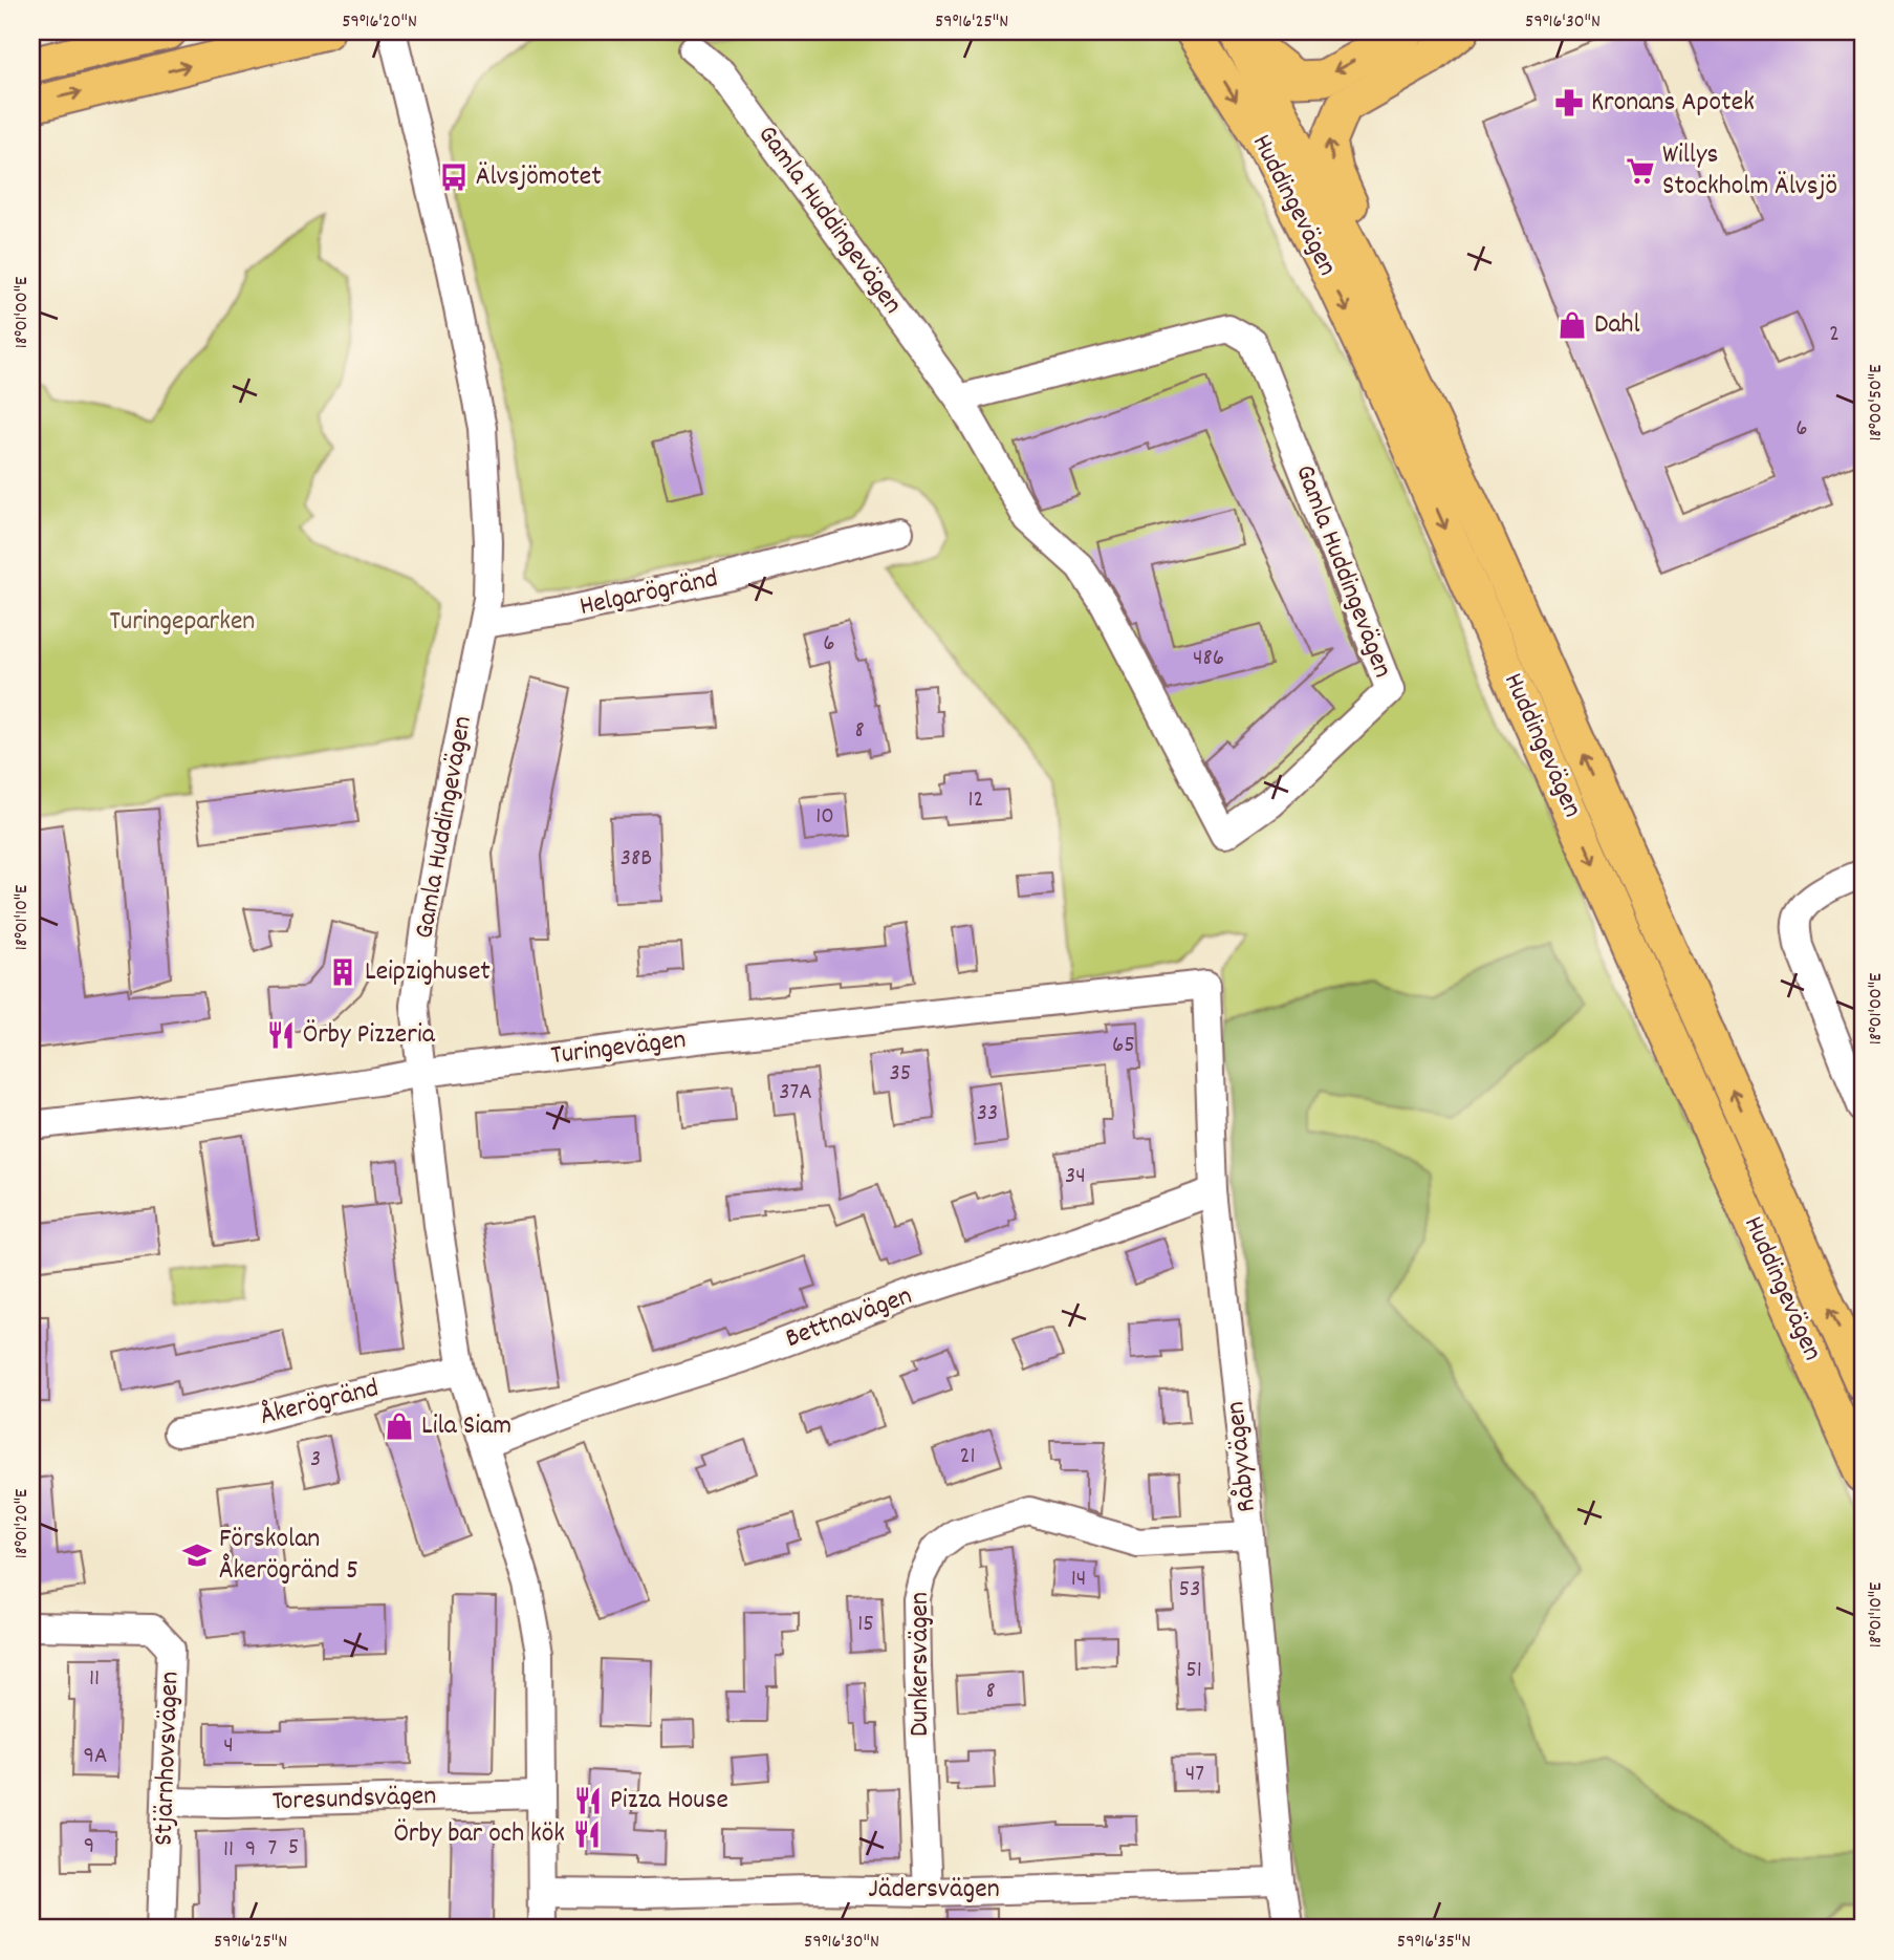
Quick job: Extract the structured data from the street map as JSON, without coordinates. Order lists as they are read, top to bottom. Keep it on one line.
{"streets":{"main road":["Huddingevägen"],"street":["Gamla Huddingevägen","Helgarögränd","Turingevägen","Bettnavägen","Åkerögränd","Råbyvägen","Dunkersvägen","Stjärnhovsvägen","Toresundsvägen","Jädersvägen"]},"crossings":[["Gamla Huddingevägen","Helgarögränd"],["Gamla Huddingevägen","Turingevägen"],["Gamla Huddingevägen","Bettnavägen"],["Gamla Huddingevägen","Åkerögränd"],["Gamla Huddingevägen","Toresundsvägen"],["Gamla Huddingevägen","Jädersvägen"],["Turingevägen","Råbyvägen"],["Bettnavägen","Råbyvägen"],["Råbyvägen","Dunkersvägen"],["Råbyvägen","Jädersvägen"],["Dunkersvägen","Jädersvägen"],["Stjärnhovsvägen","Toresundsvägen"]],"parks":["Turingeparken"],"places":{"pharmacy":["Kronans Apotek"],"supermarket":["Willys Stockholm Älvsjö"],"bus stop":["Älvsjömotet"],"shop":["Dahl","Lila Siam"],"building":["Leipzighuset"],"restaurant":["Örby Pizzeria","Pizza House","Örby bar och kök"],"school or university":["Förskolan Åkerögränd 5"]},"house_numbers":["2","6","6","486","8","12","10","38B","65","35","37A","33","34","21","3","14","53","15","51","11","8","4","9A","47","9","5","7","11","9"],"coordinates":["59°16'20\"N","59°16'25\"N","59°16'30\"N","18°01'00\"E","18°00'50\"E","18°01'10\"E","18°01'20\"E","59°16'35\"N"]}
